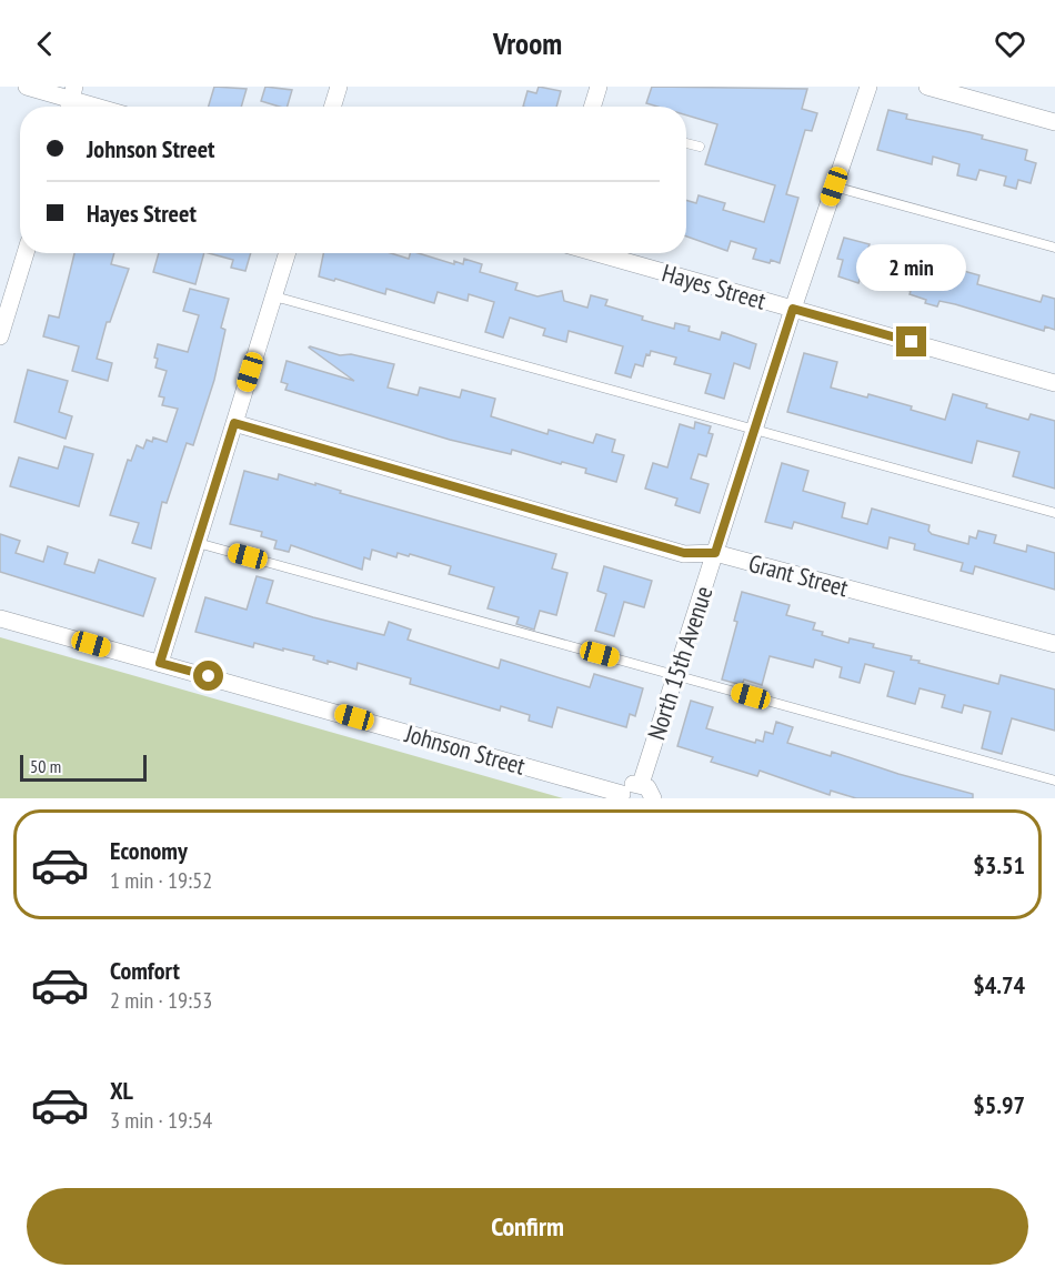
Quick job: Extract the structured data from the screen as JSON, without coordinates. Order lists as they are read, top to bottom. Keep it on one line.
{"streets":{"street":["Hayes Street","Grant Street","North 15th Avenue","Johnson Street"]},"crossings":[["Hayes Street","North 15th Avenue"],["Grant Street","North 15th Avenue"]],"scale_bar":"50 m","page":{"header":"Vroom","banner":["Johnson Street","Hayes Street"],"bubble":"2 min","scale":"50 m","list":[{"name":"Economy","note":"1 min · 19:52","value":"$3.51"},{"name":"Comfort","note":"2 min · 19:53","value":"$4.74"},{"name":"XL","note":"3 min · 19:54","value":"$5.97"}],"buttons":"Confirm"}}
